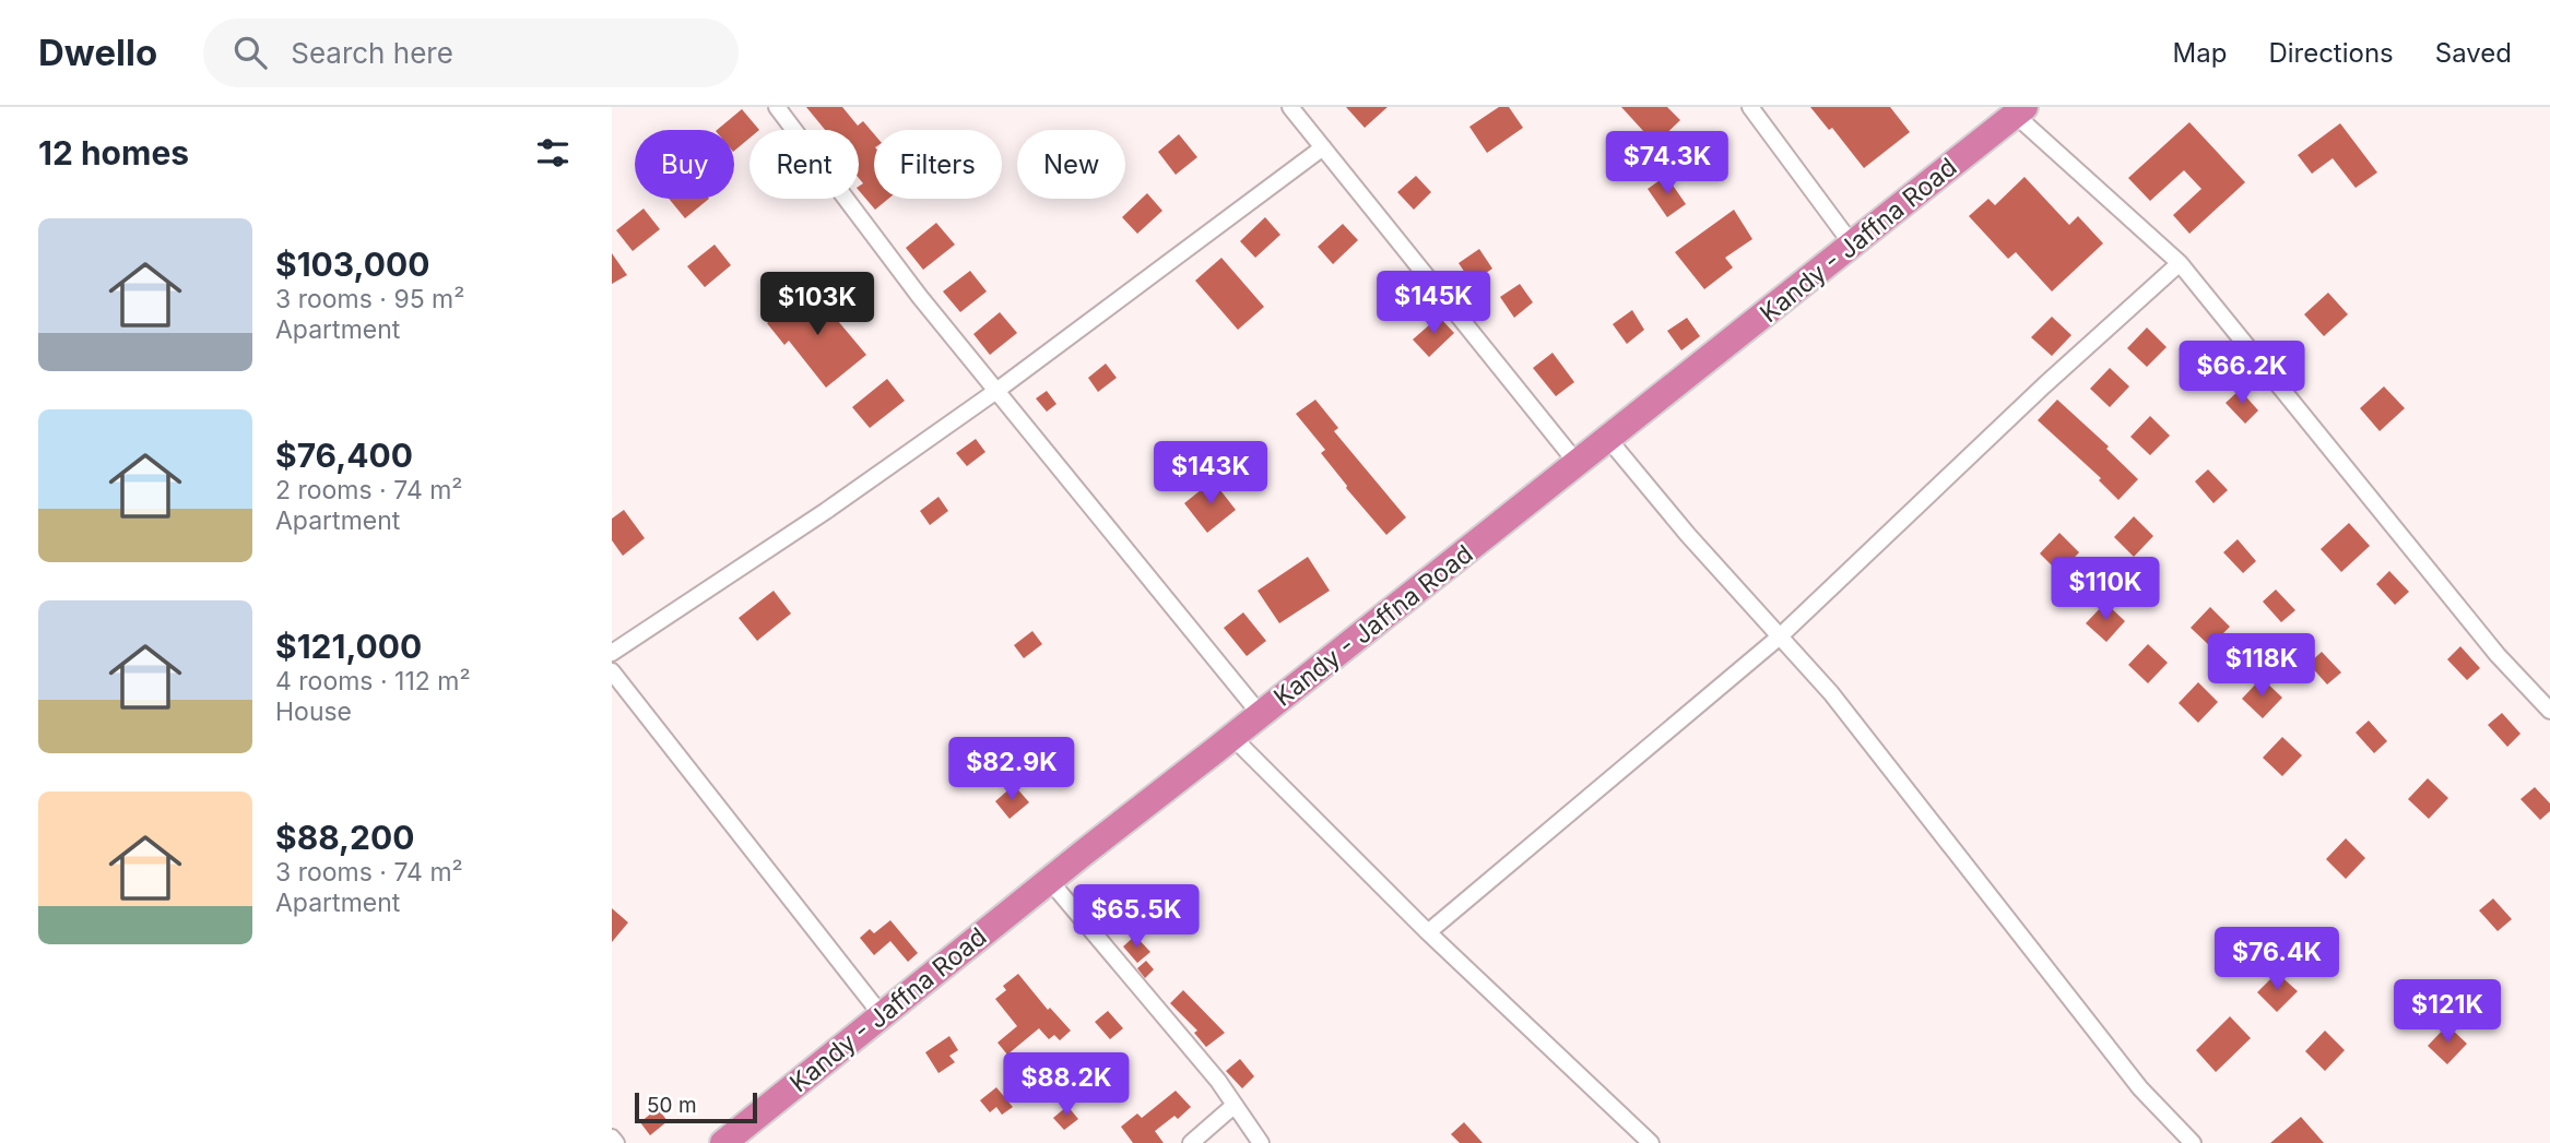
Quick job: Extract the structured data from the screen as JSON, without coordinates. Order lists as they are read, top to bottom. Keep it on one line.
{"streets":{"highway":["Kandy - Jaffna Road"]},"scale_bar":"50 m","page":{"header":"Dwello","search":"Search here","nav":["Map","Directions","Saved"],"heading":"12 homes","chip":["Buy","Rent","Filters","New"],"price":["$74.3K","$145K","$103K","$66.2K","$143K","$110K","$118K","$82.9K","$65.5K","$76.4K","$121K","$88.2K"],"list":[{"name":"$103,000","note":"3 rooms · 95 m² · Apartment"},{"name":"$76,400","note":"2 rooms · 74 m² · Apartment"},{"name":"$121,000","note":"4 rooms · 112 m² · House"},{"name":"$88,200","note":"3 rooms · 74 m² · Apartment"}],"scale":"50 m"}}
